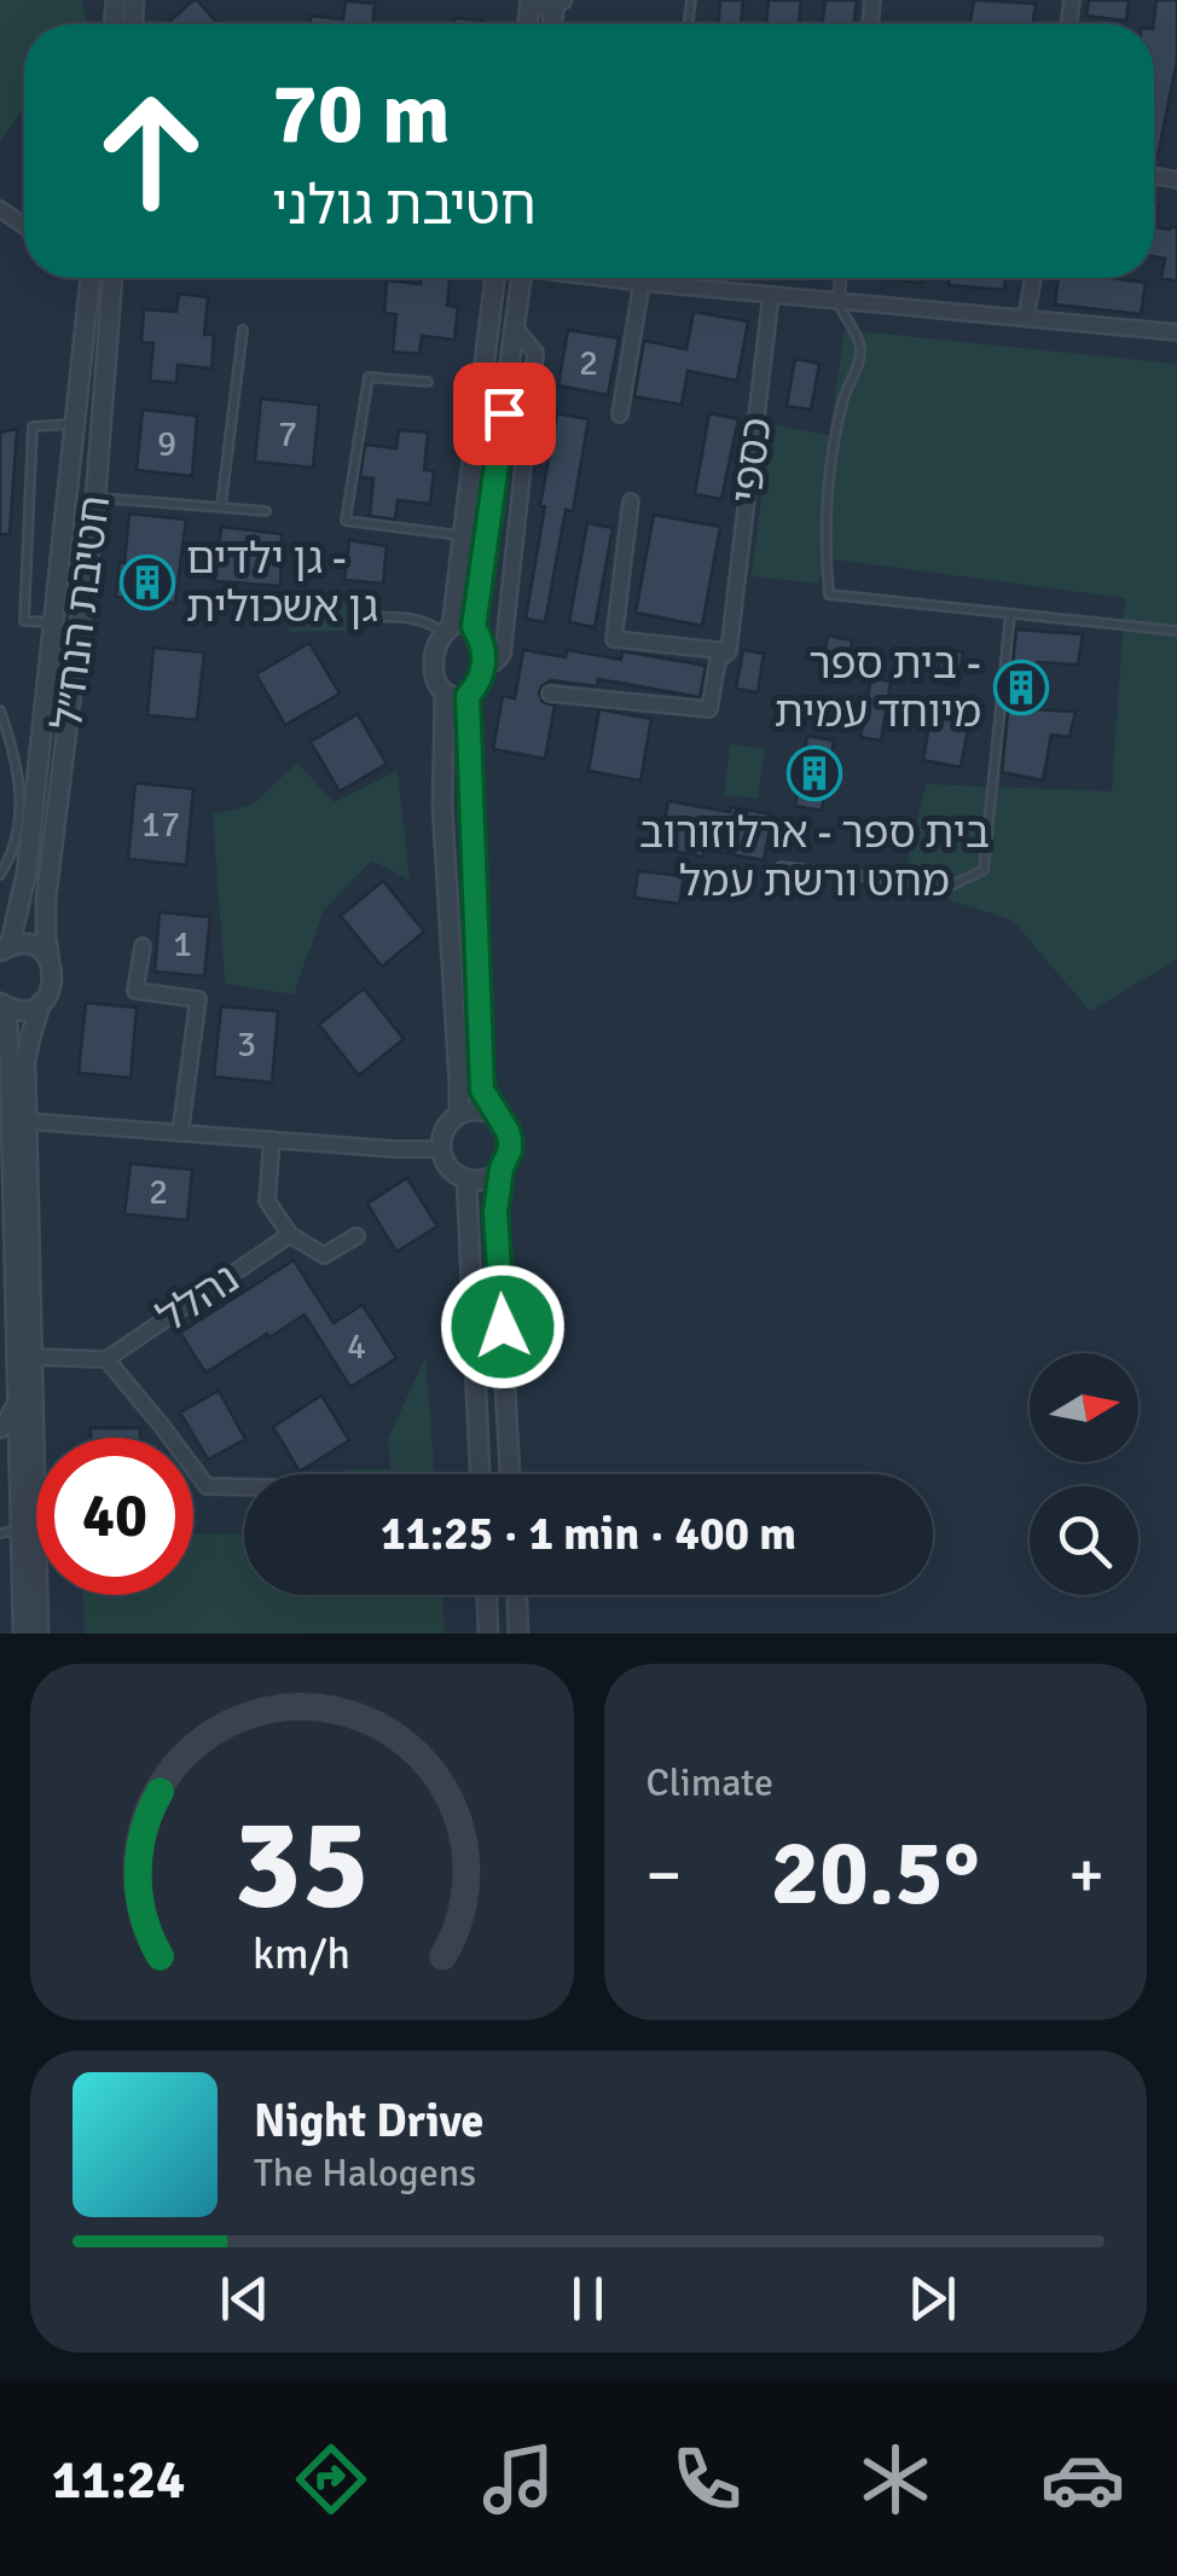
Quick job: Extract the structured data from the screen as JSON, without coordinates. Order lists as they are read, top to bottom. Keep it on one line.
{"streets":{"street":["כספי","חטיבת הנח״ל","נהלל"]},"places":{"building":["גן ילדים - גן אשכולית","בית ספר - מיוחד עמית","בית ספר - ארלוזורוב מחט ורשת עמל"]},"house_numbers":["2","7","9","17","1","3","2","4"],"north":"right","page":{"turn":["70 m","חטיבת גולני"],"limit":"40","trip":"11:25 · 1 min · 400 m","tile":"Climate","heat":["−","20.5°","+"],"song":["Night Drive","The Halogens"],"tabs":"11:24","gauge":["35","km/h"]}}
